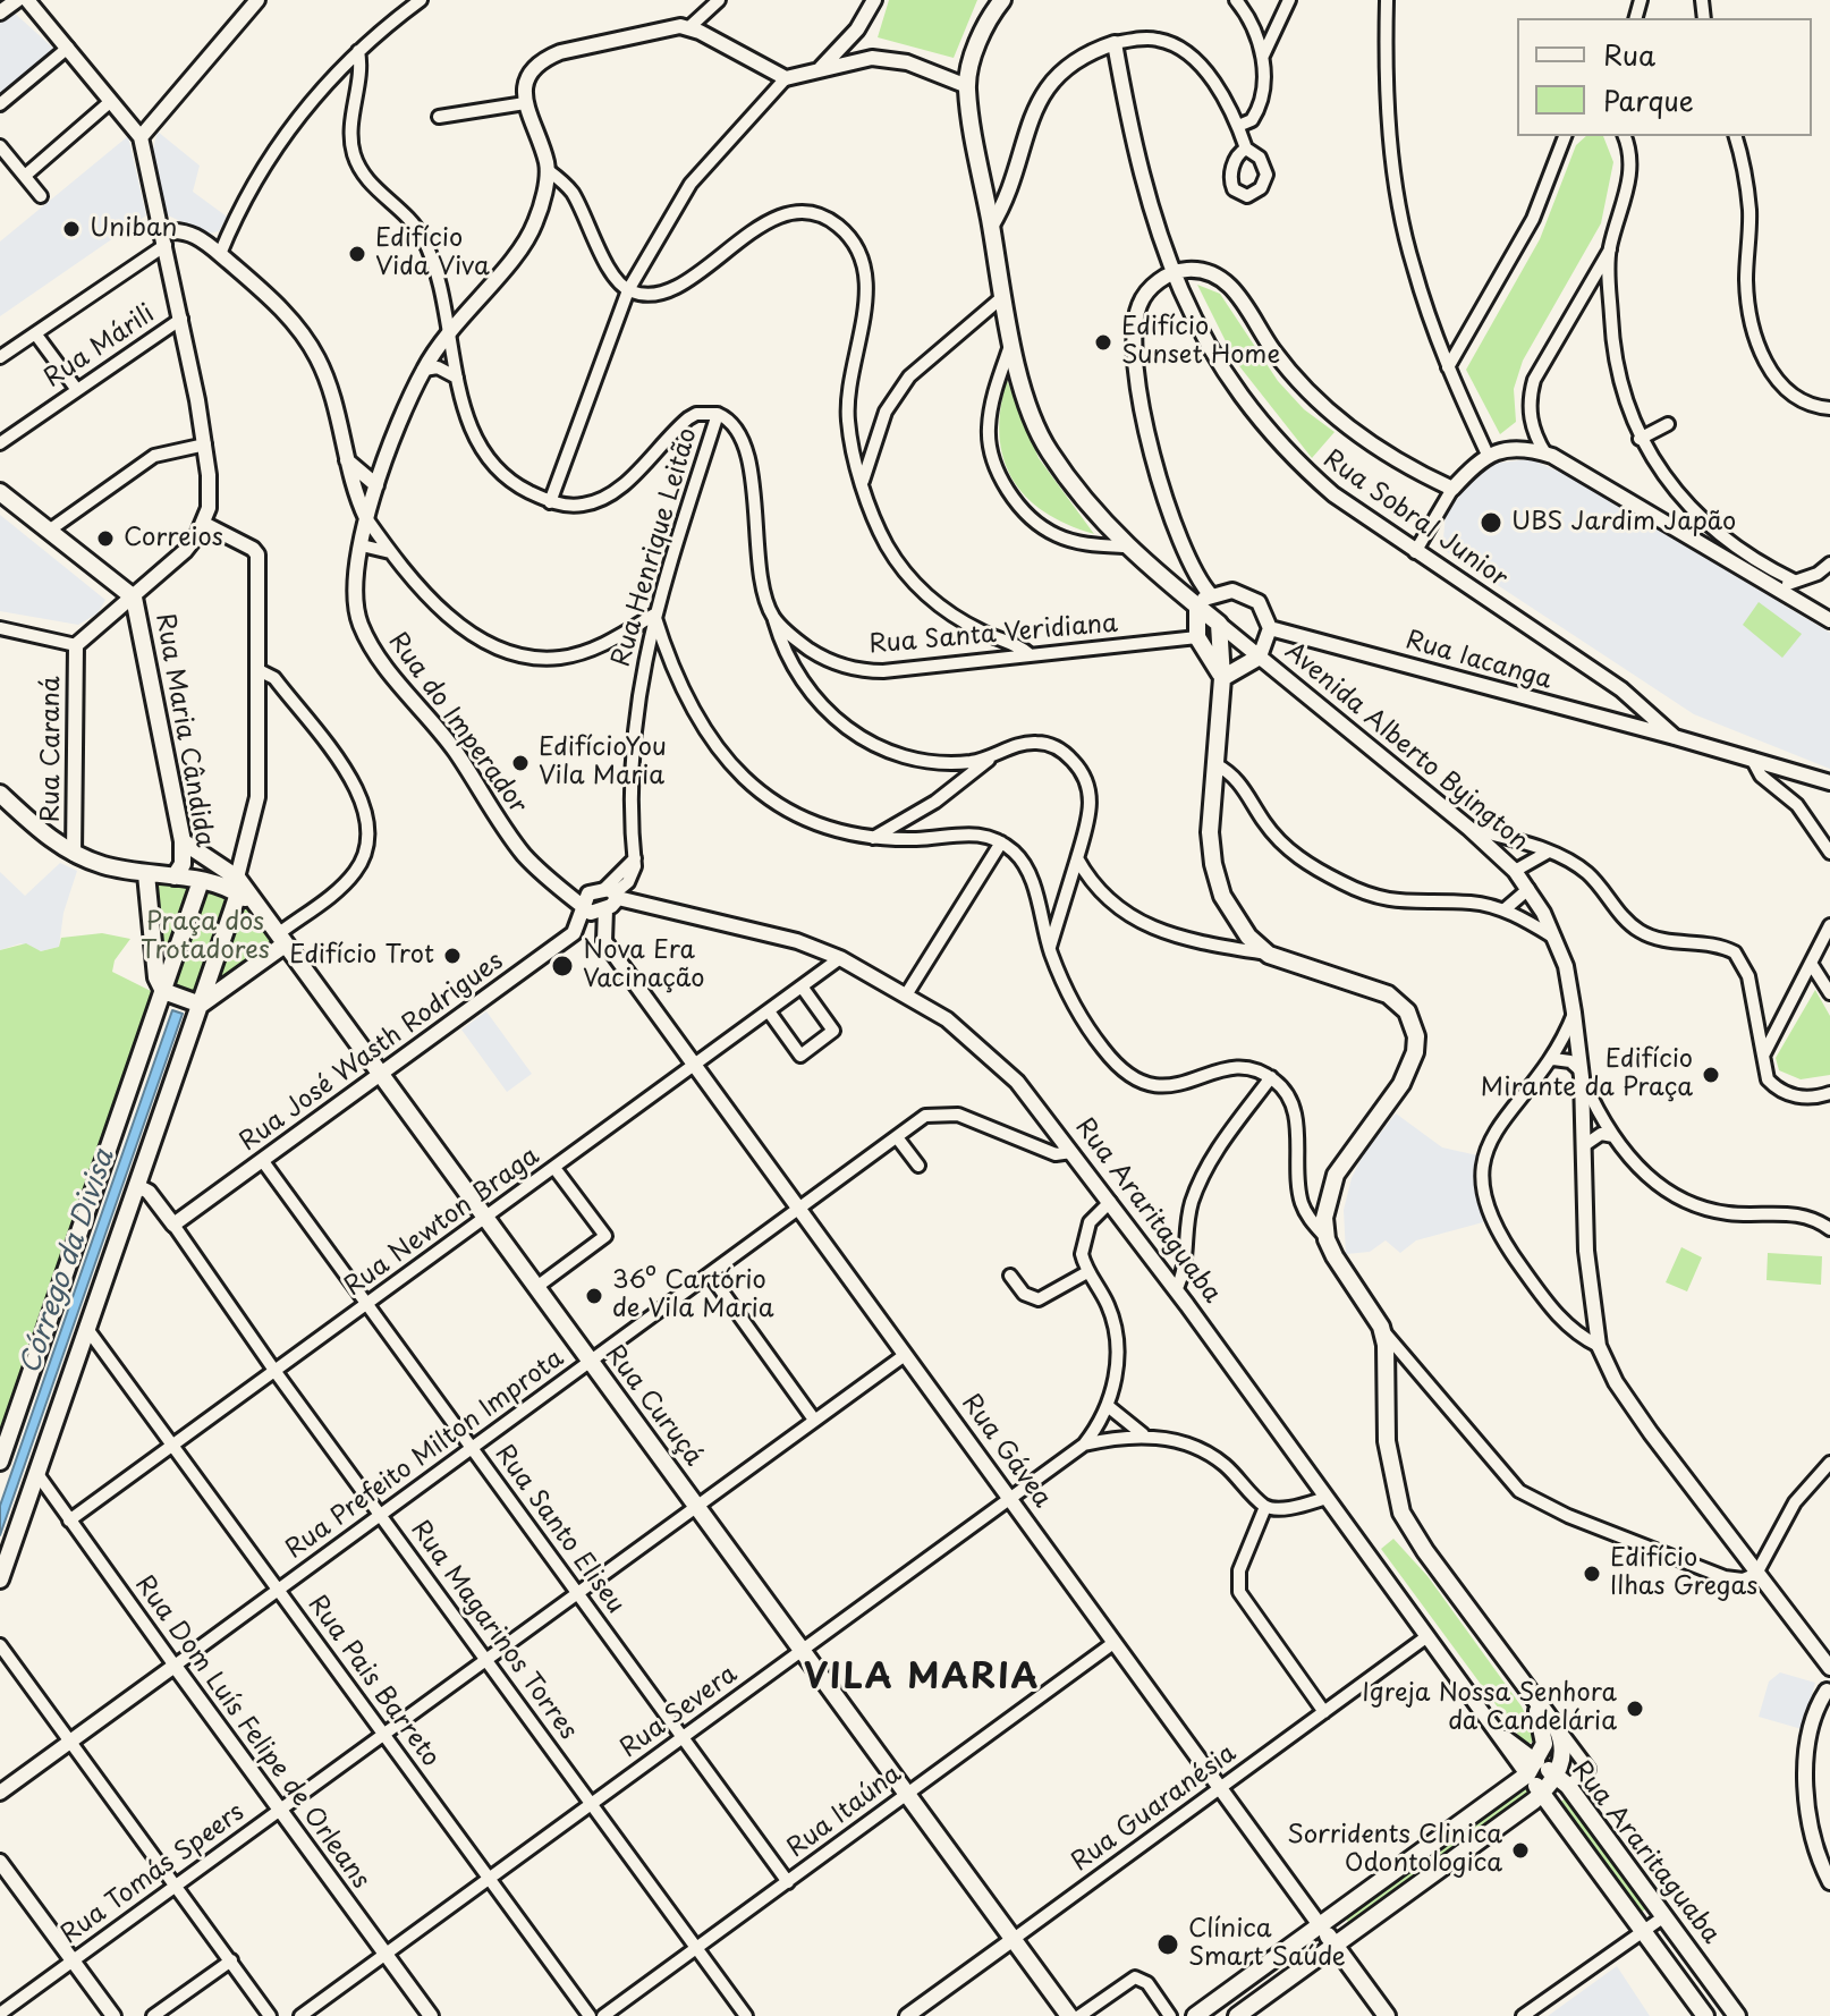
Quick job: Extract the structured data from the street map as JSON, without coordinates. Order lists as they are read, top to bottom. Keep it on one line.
{"streets":{"main road":["Rua Maria Cândida","Avenida Alberto Byington","Rua Araritaguaba","Rua Curuçá","Rua Gávea"],"street":["Rua Márili","Rua Sobral Junior","Rua Henrique Leitão","Rua Santa Veridiana","Rua Iacanga","Rua do Imperador","Rua Caraná","Rua José Wasth Rodrigues","Rua Newton Braga","Rua Prefeito Milton Improta","Rua Santo Eliseu","Rua Magarinos Torres","Rua Pais Barreto","Rua Severa","Rua Dom Luís Felipe de Orleans","Rua Guaranésia","Rua Itaúna","Rua Tomás Speers"]},"crossings":[["Rua Sobral Junior","Rua Iacanga"],["Rua Henrique Leitão","Rua do Imperador"],["Rua Henrique Leitão","Rua Araritaguaba"],["Rua do Imperador","Rua Araritaguaba"],["Rua Maria Cândida","Rua Curuçá"],["Rua José Wasth Rodrigues","Rua Curuçá"],["Rua José Wasth Rodrigues","Rua Santo Eliseu"],["Rua José Wasth Rodrigues","Rua Magarinos Torres"],["Rua Araritaguaba","Rua Newton Braga"],["Rua Araritaguaba","Rua Prefeito Milton Improta"],["Rua Araritaguaba","Rua Guaranésia"],["Rua Newton Braga","Rua Curuçá"],["Rua Newton Braga","Rua Gávea"],["Rua Newton Braga","Rua Santo Eliseu"],["Rua Newton Braga","Rua Magarinos Torres"],["Rua Newton Braga","Rua Pais Barreto"],["Rua Newton Braga","Rua Dom Luís Felipe de Orleans"],["Rua Curuçá","Rua Prefeito Milton Improta"],["Rua Curuçá","Rua Severa"],["Rua Curuçá","Rua Guaranésia"],["Rua Curuçá","Rua Itaúna"],["Rua Curuçá","Rua Tomás Speers"],["Rua Gávea","Rua Prefeito Milton Improta"],["Rua Gávea","Rua Severa"],["Rua Gávea","Rua Guaranésia"],["Rua Gávea","Rua Itaúna"],["Rua Gávea","Rua Tomás Speers"],["Rua Prefeito Milton Improta","Rua Santo Eliseu"],["Rua Prefeito Milton Improta","Rua Magarinos Torres"],["Rua Prefeito Milton Improta","Rua Pais Barreto"],["Rua Prefeito Milton Improta","Rua Dom Luís Felipe de Orleans"],["Rua Santo Eliseu","Rua Severa"],["Rua Santo Eliseu","Rua Itaúna"],["Rua Santo Eliseu","Rua Tomás Speers"],["Rua Magarinos Torres","Rua Severa"],["Rua Magarinos Torres","Rua Itaúna"],["Rua Magarinos Torres","Rua Tomás Speers"],["Rua Pais Barreto","Rua Severa"],["Rua Pais Barreto","Rua Tomás Speers"],["Rua Severa","Rua Dom Luís Felipe de Orleans"],["Rua Dom Luís Felipe de Orleans","Rua Tomás Speers"]],"districts":["VILA MARIA"],"water":["Córrego da Divisa"],"parks":["Praça dos Trotadores"],"places":["Uniban","Edifício Vida Viva","Edifício Sunset Home","UBS Jardim Japão","Correios","EdifícioYou Vila Maria","Edifício Trot","Nova Era Vacinação","Edifício Mirante da Praça","36º Cartório de Vila Maria","Edifício Ilhas Gregas","Igreja Nossa Senhora da Candelária","Sorridents Clinica Odontologica","Clínica Smart Saúde"],"legend":["Rua","Parque"]}
